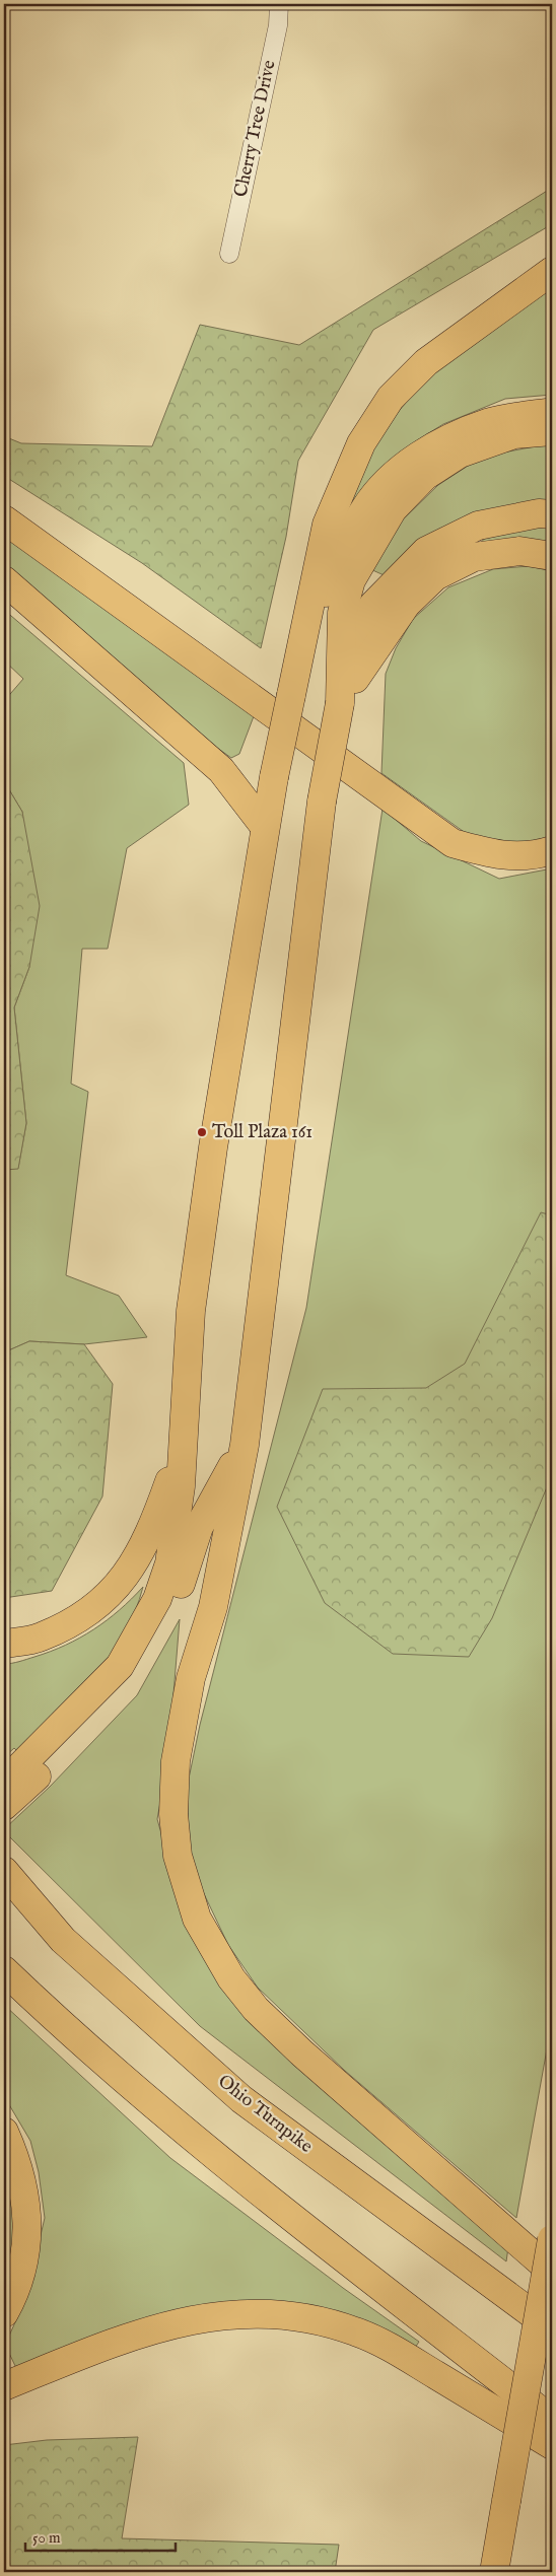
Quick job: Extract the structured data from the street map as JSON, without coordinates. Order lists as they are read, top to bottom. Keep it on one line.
{"streets":{"highway":["Ohio Turnpike"],"street":["Cherry Tree Drive"]},"places":["Toll Plaza 161"],"scale_bar":"50 m"}
